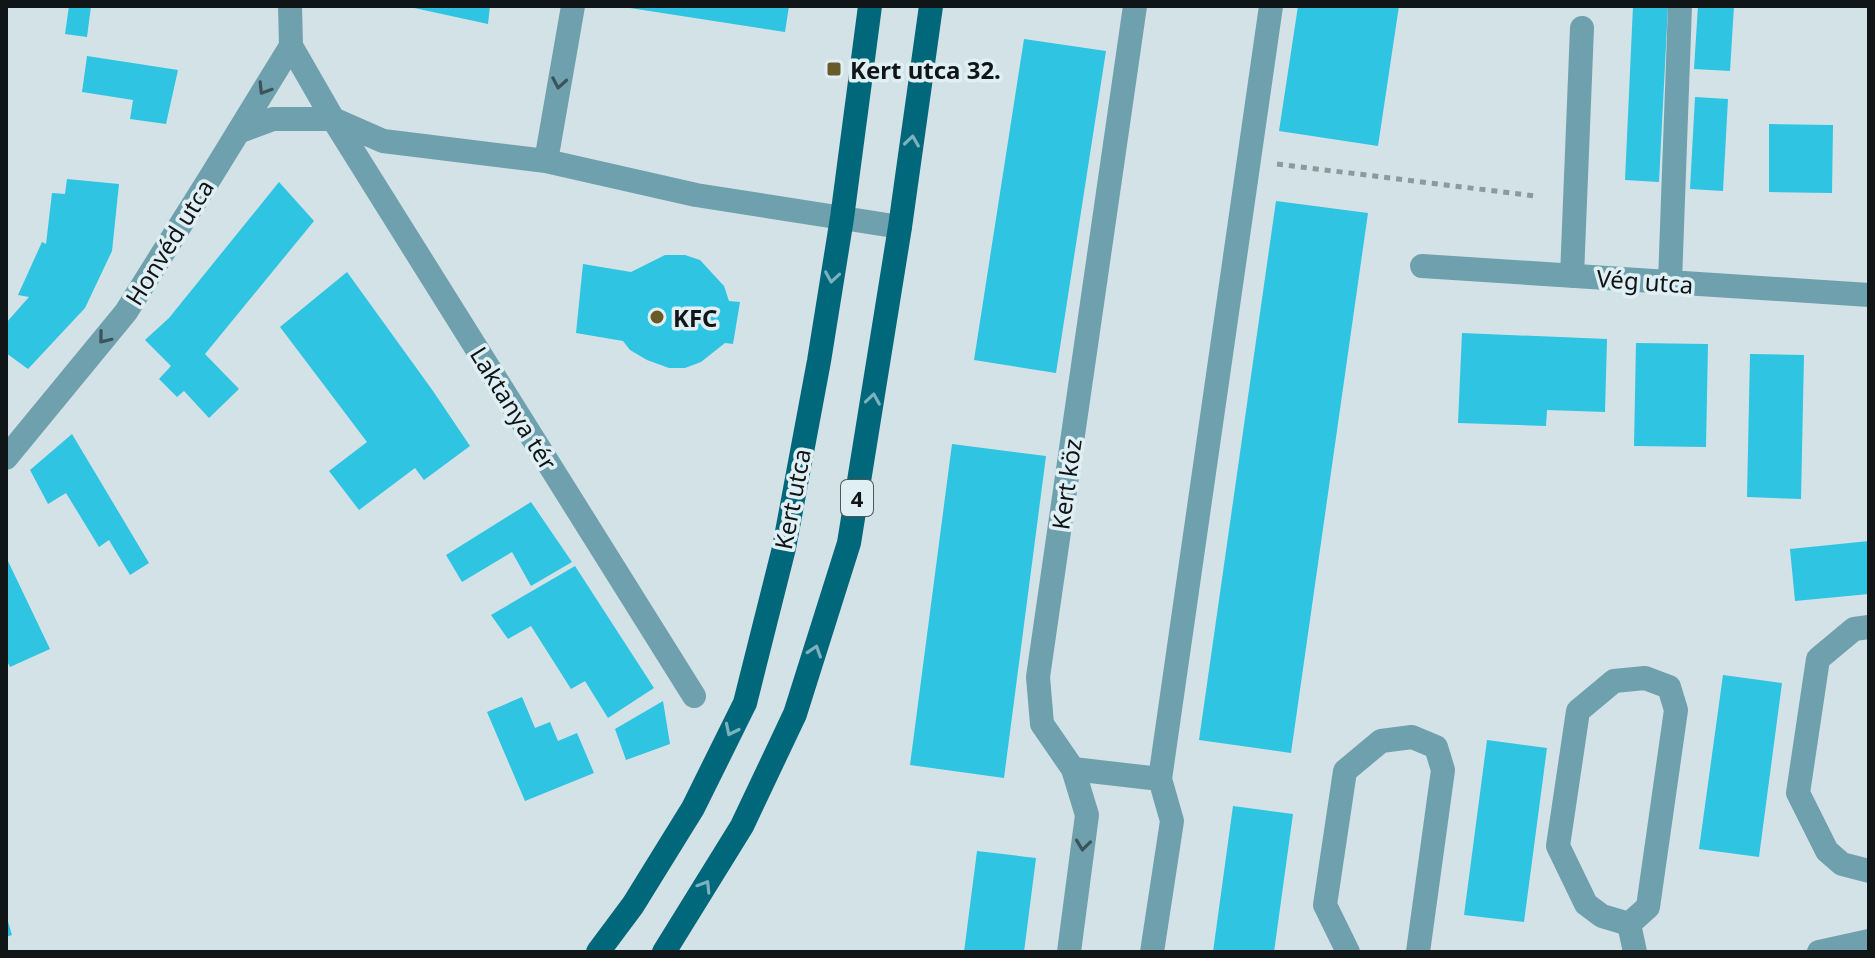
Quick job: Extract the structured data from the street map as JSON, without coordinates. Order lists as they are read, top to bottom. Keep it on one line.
{"streets":{"main road":["4","Kert utca"],"street":["Honvéd utca","Vég utca","Laktanya tér","Kert köz"]},"crossings":[["Honvéd utca","Laktanya tér"]],"one_way":["Honvéd utca"],"places":{"transit":["Kert utca 32."],"other":["KFC"]}}
